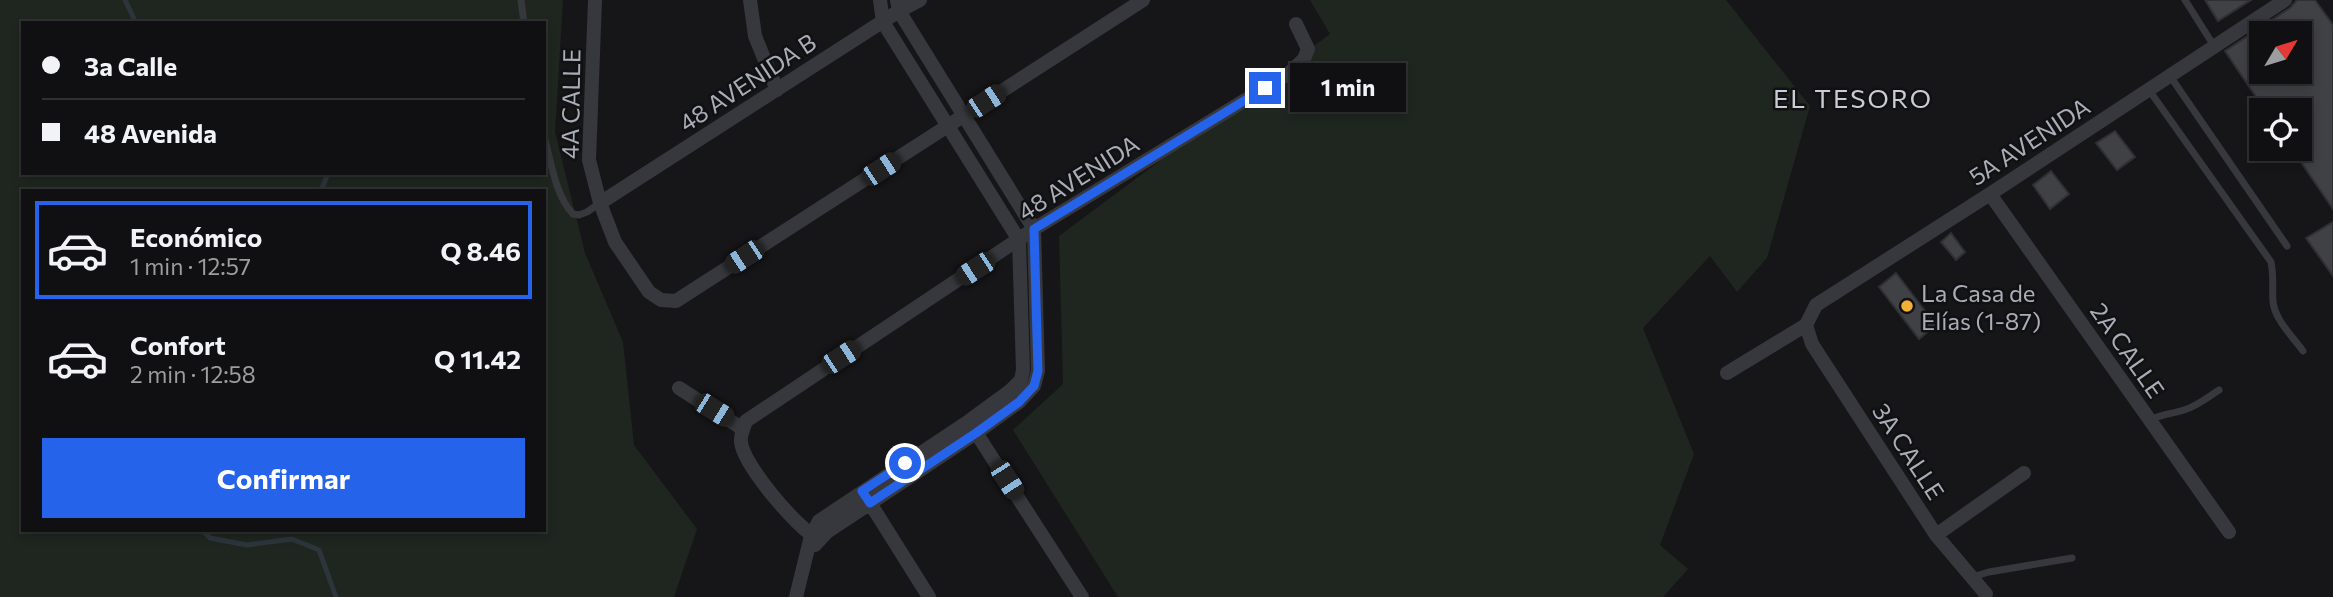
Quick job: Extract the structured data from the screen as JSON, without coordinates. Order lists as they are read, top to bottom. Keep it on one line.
{"streets":{"street":["48 AVENIDA B","4A CALLE","5A AVENIDA","48 AVENIDA","2A CALLE","3A CALLE"]},"crossings":[["48 AVENIDA B","4A CALLE"],["5A AVENIDA","2A CALLE"],["5A AVENIDA","3A CALLE"]],"districts":["EL TESORO"],"places":["La Casa de Elías (1-87)"],"north":"top right","page":{"banner":["3a Calle","48 Avenida"],"bubble":"1 min","list":[{"name":"Económico","note":"1 min · 12:57","value":"Q 8.46"},{"name":"Confort","note":"2 min · 12:58","value":"Q 11.42"}],"buttons":"Confirmar"}}
